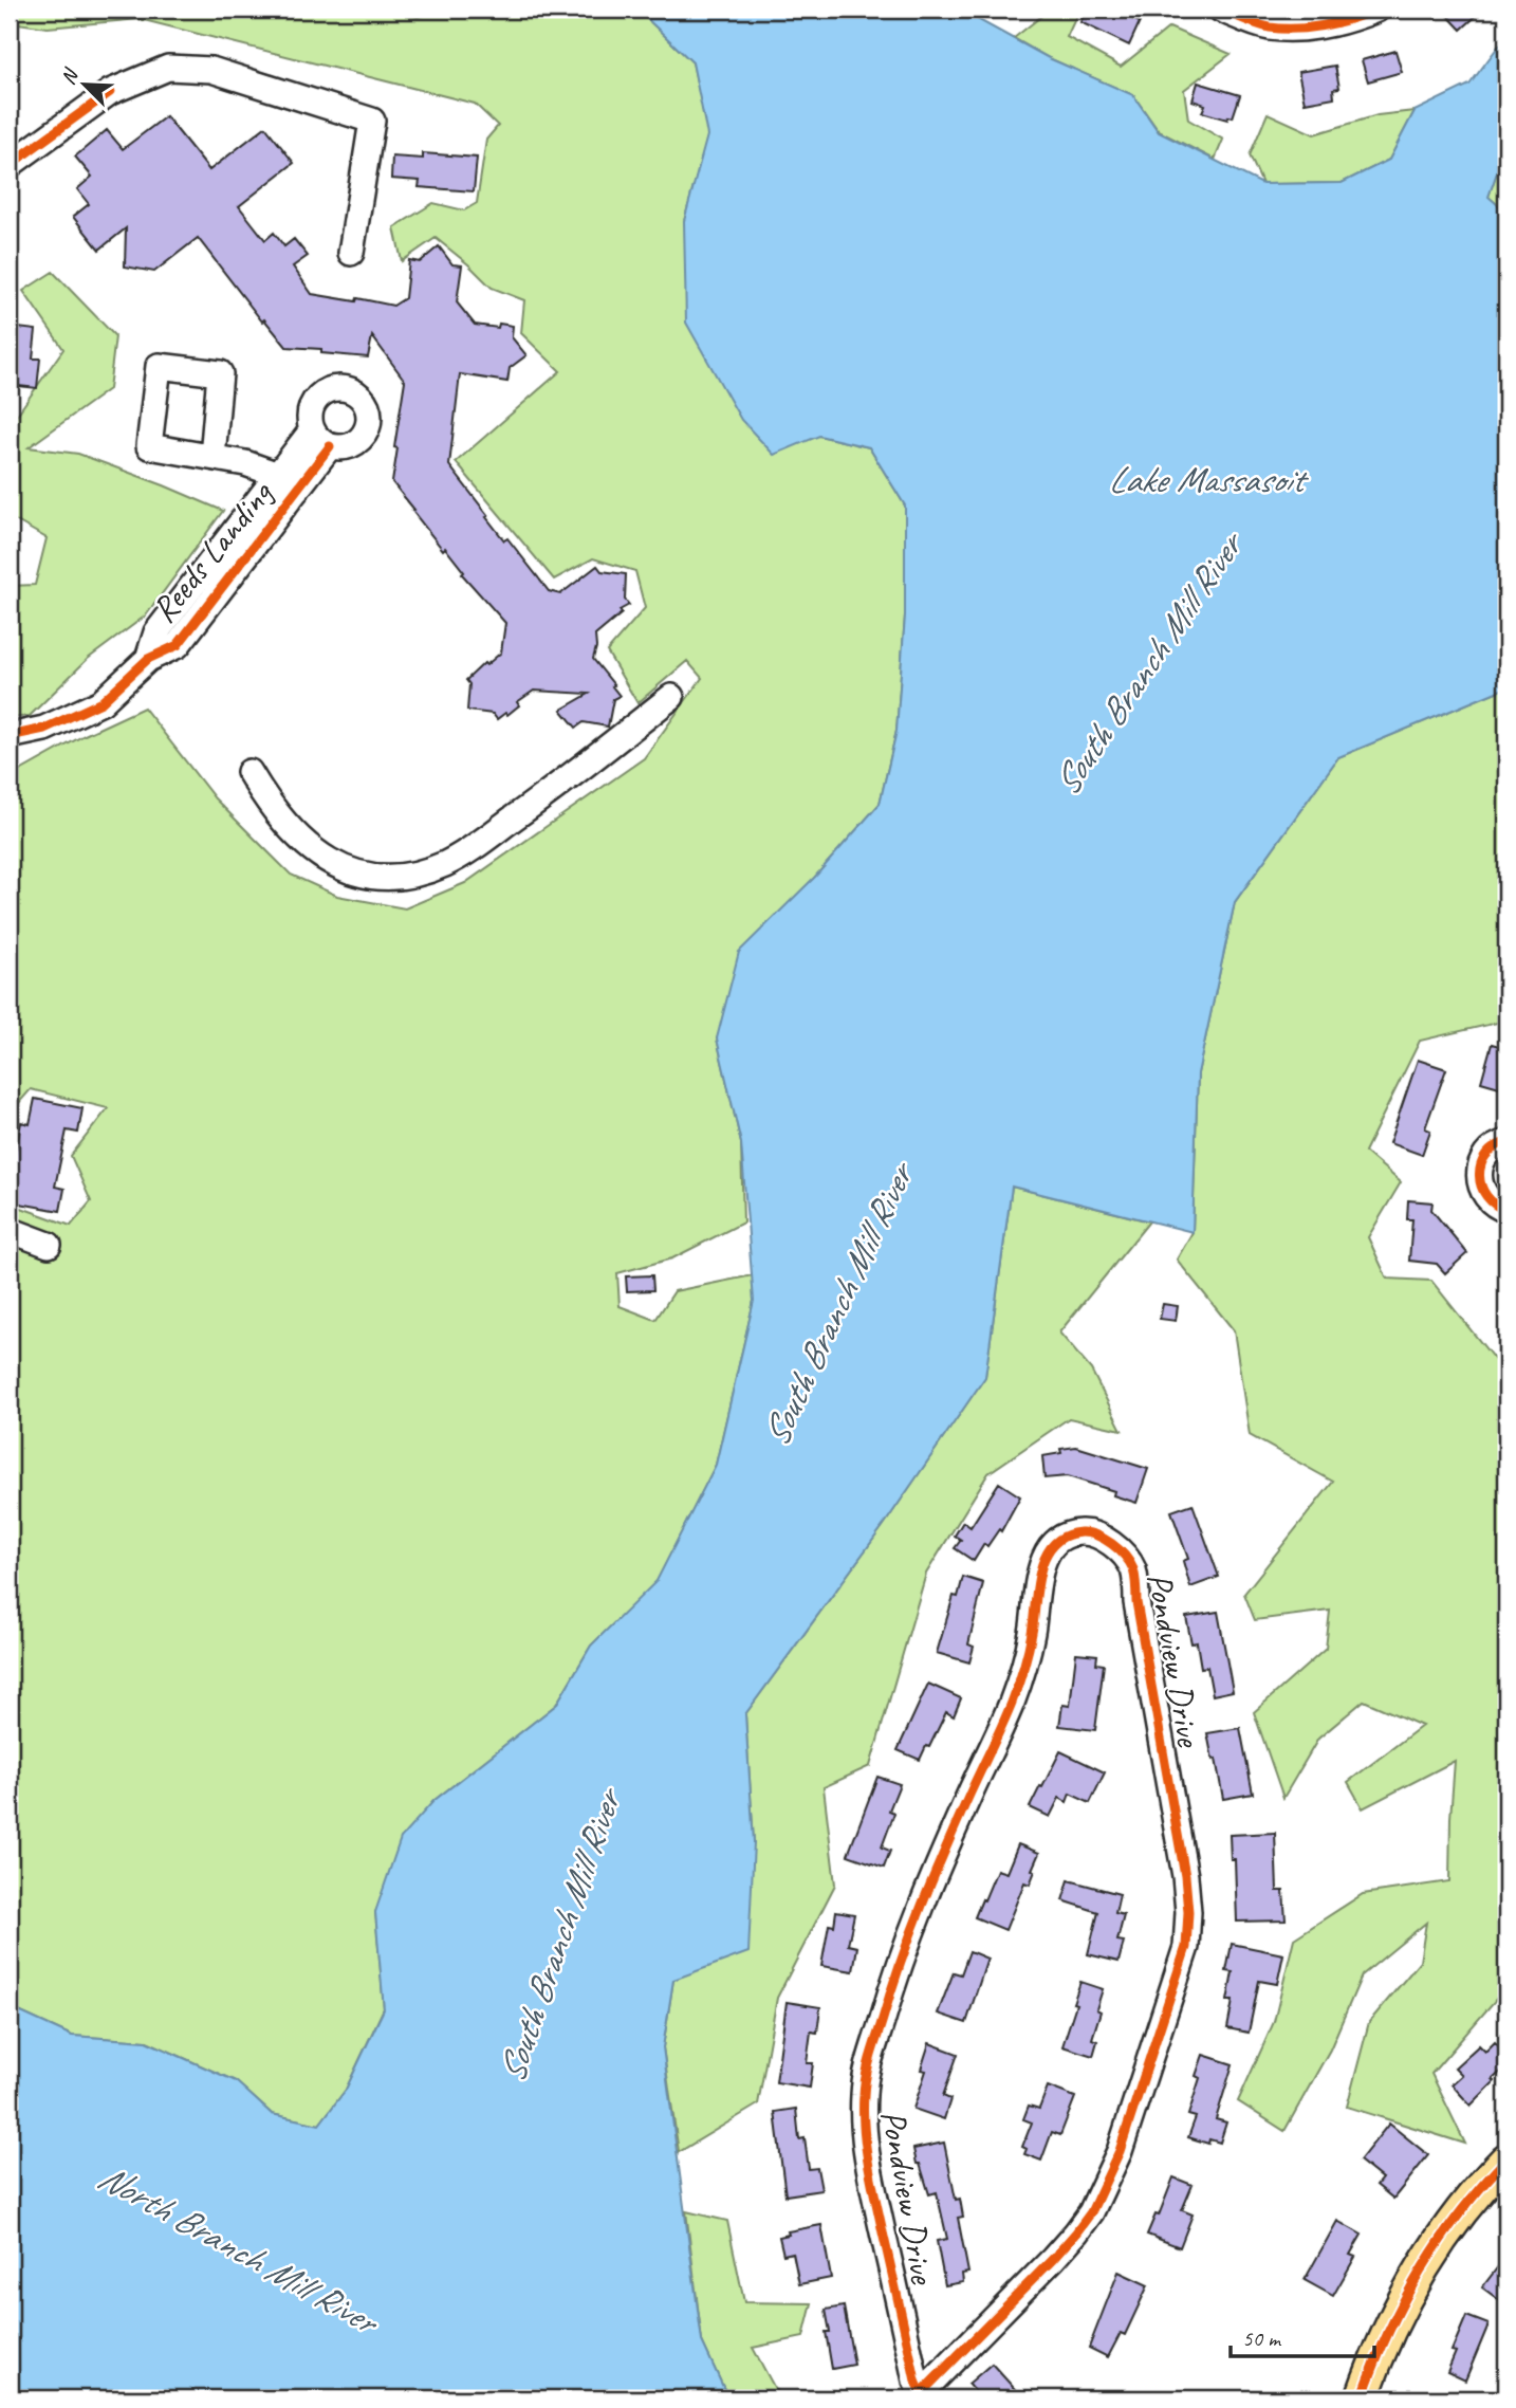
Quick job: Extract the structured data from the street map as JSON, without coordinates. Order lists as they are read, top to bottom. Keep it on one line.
{"streets":{"street":["Reeds Landing","Pondview Drive"]},"water":["Lake Massasoit","South Branch Mill River","North Branch Mill River"],"scale_bar":"50 m","north":"top left"}
